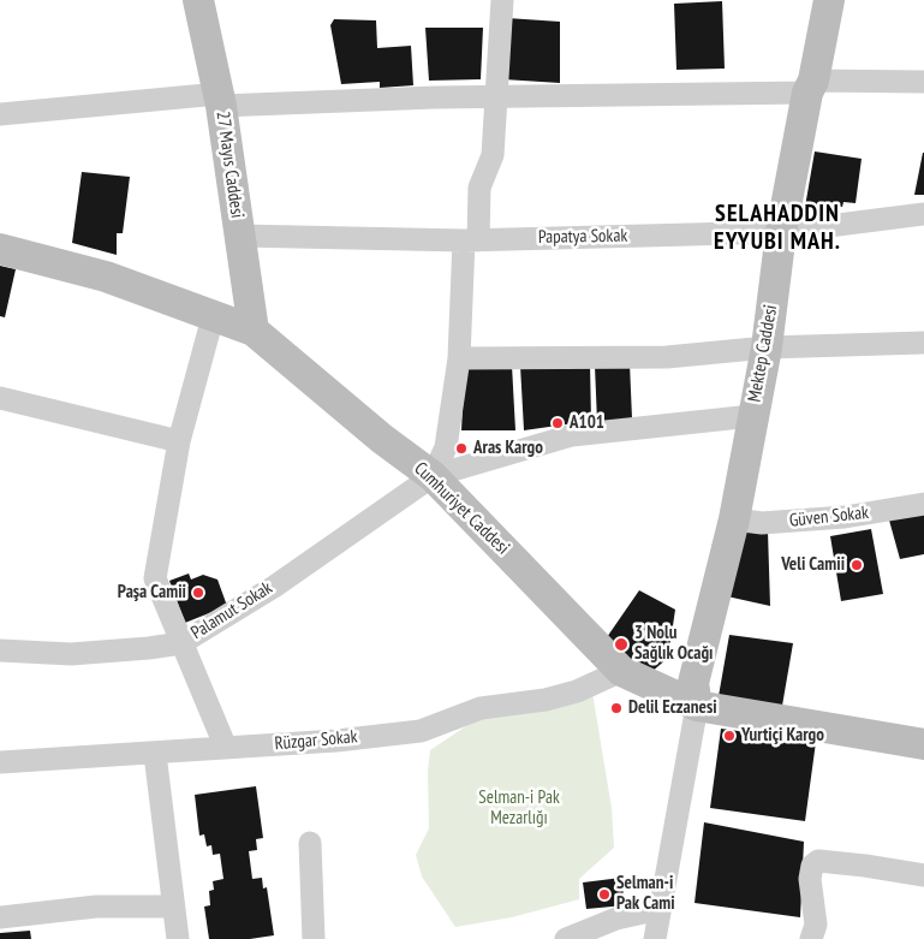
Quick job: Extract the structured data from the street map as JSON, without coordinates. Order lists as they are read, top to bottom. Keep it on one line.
{"streets":{"main road":["27 Mayıs Caddesi","Mektep Caddesi","Cumhuriyet Caddesi"],"street":["Papatya Sokak","Güven Sokak","Palamut Sokak","Rüzgar Sokak"]},"crossings":[["27 Mayıs Caddesi","Papatya Sokak"],["27 Mayıs Caddesi","Cumhuriyet Caddesi"],["Papatya Sokak","Mektep Caddesi"],["Mektep Caddesi","Cumhuriyet Caddesi"],["Mektep Caddesi","Güven Sokak"],["Cumhuriyet Caddesi","Palamut Sokak"],["Cumhuriyet Caddesi","Rüzgar Sokak"]],"districts":["SELAHADDIN EYYUBI MAH."],"parks":["Selman-i Pak Mezarlığı"],"places":["A101","Aras Kargo","Veli Camii","Paşa Camii","3 Nolu Sağlık Ocağı","Delil Eczanesi","Yurtiçi Kargo","Selman-i Pak Cami"]}
